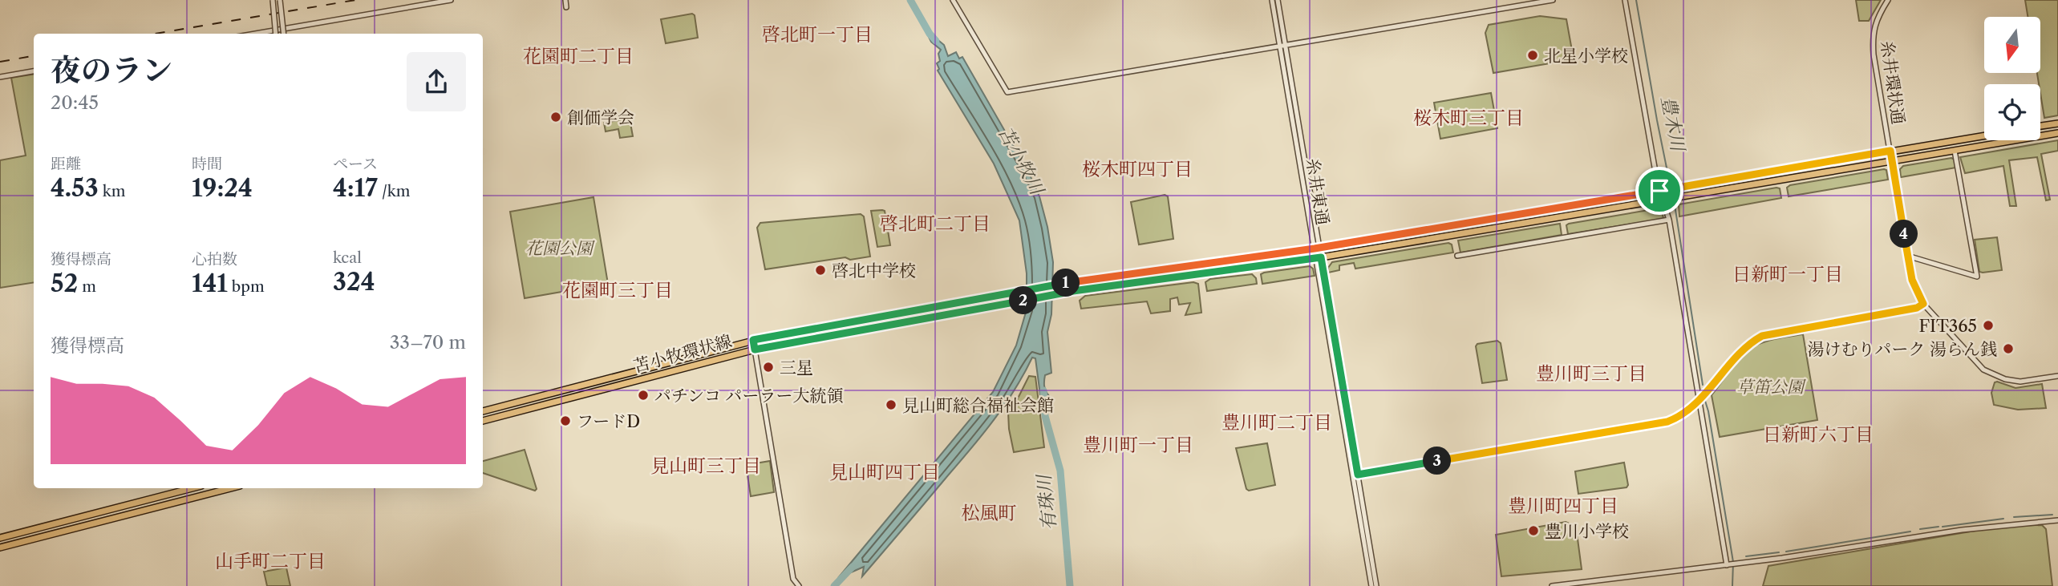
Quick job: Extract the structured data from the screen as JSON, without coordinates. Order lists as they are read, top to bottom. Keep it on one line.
{"streets":{"main road":["苫小牧環状線"],"street":["糸井環状通","糸井東通"]},"crossings":[["糸井環状通","苫小牧環状線"],["糸井東通","苫小牧環状線"]],"districts":["啓北町一丁目","花園町二丁目","桜木町三丁目","桜木町四丁目","啓北町二丁目","日新町一丁目","花園町三丁目","豊川町三丁目","豊川町二丁目","日新町六丁目","豊川町一丁目","見山町三丁目","見山町四丁目","豊川町四丁目","松風町","山手町二丁目"],"water":["豊木川","苫小牧川","有珠川"],"parks":["花園公園","草笛公園"],"places":["北星小学校","創価学会","啓北中学校","FIT365","湯けむりパーク 湯らん銭","三星","パチンコ パーラー大統領","見山町総合福祉会館","フードD","豊川小学校"],"north":"bottom","page":{"heading":["夜のラン","20:45"],"stats":[["距離","4.53 km"],["時間","19:24"],["ペース","4:17 /km"],["獲得標高","52 m"],["心拍数","141 bpm"],["kcal","324"]],"pins":["4","1","2","3"],"chart":["獲得標高","33–70 m"]}}
